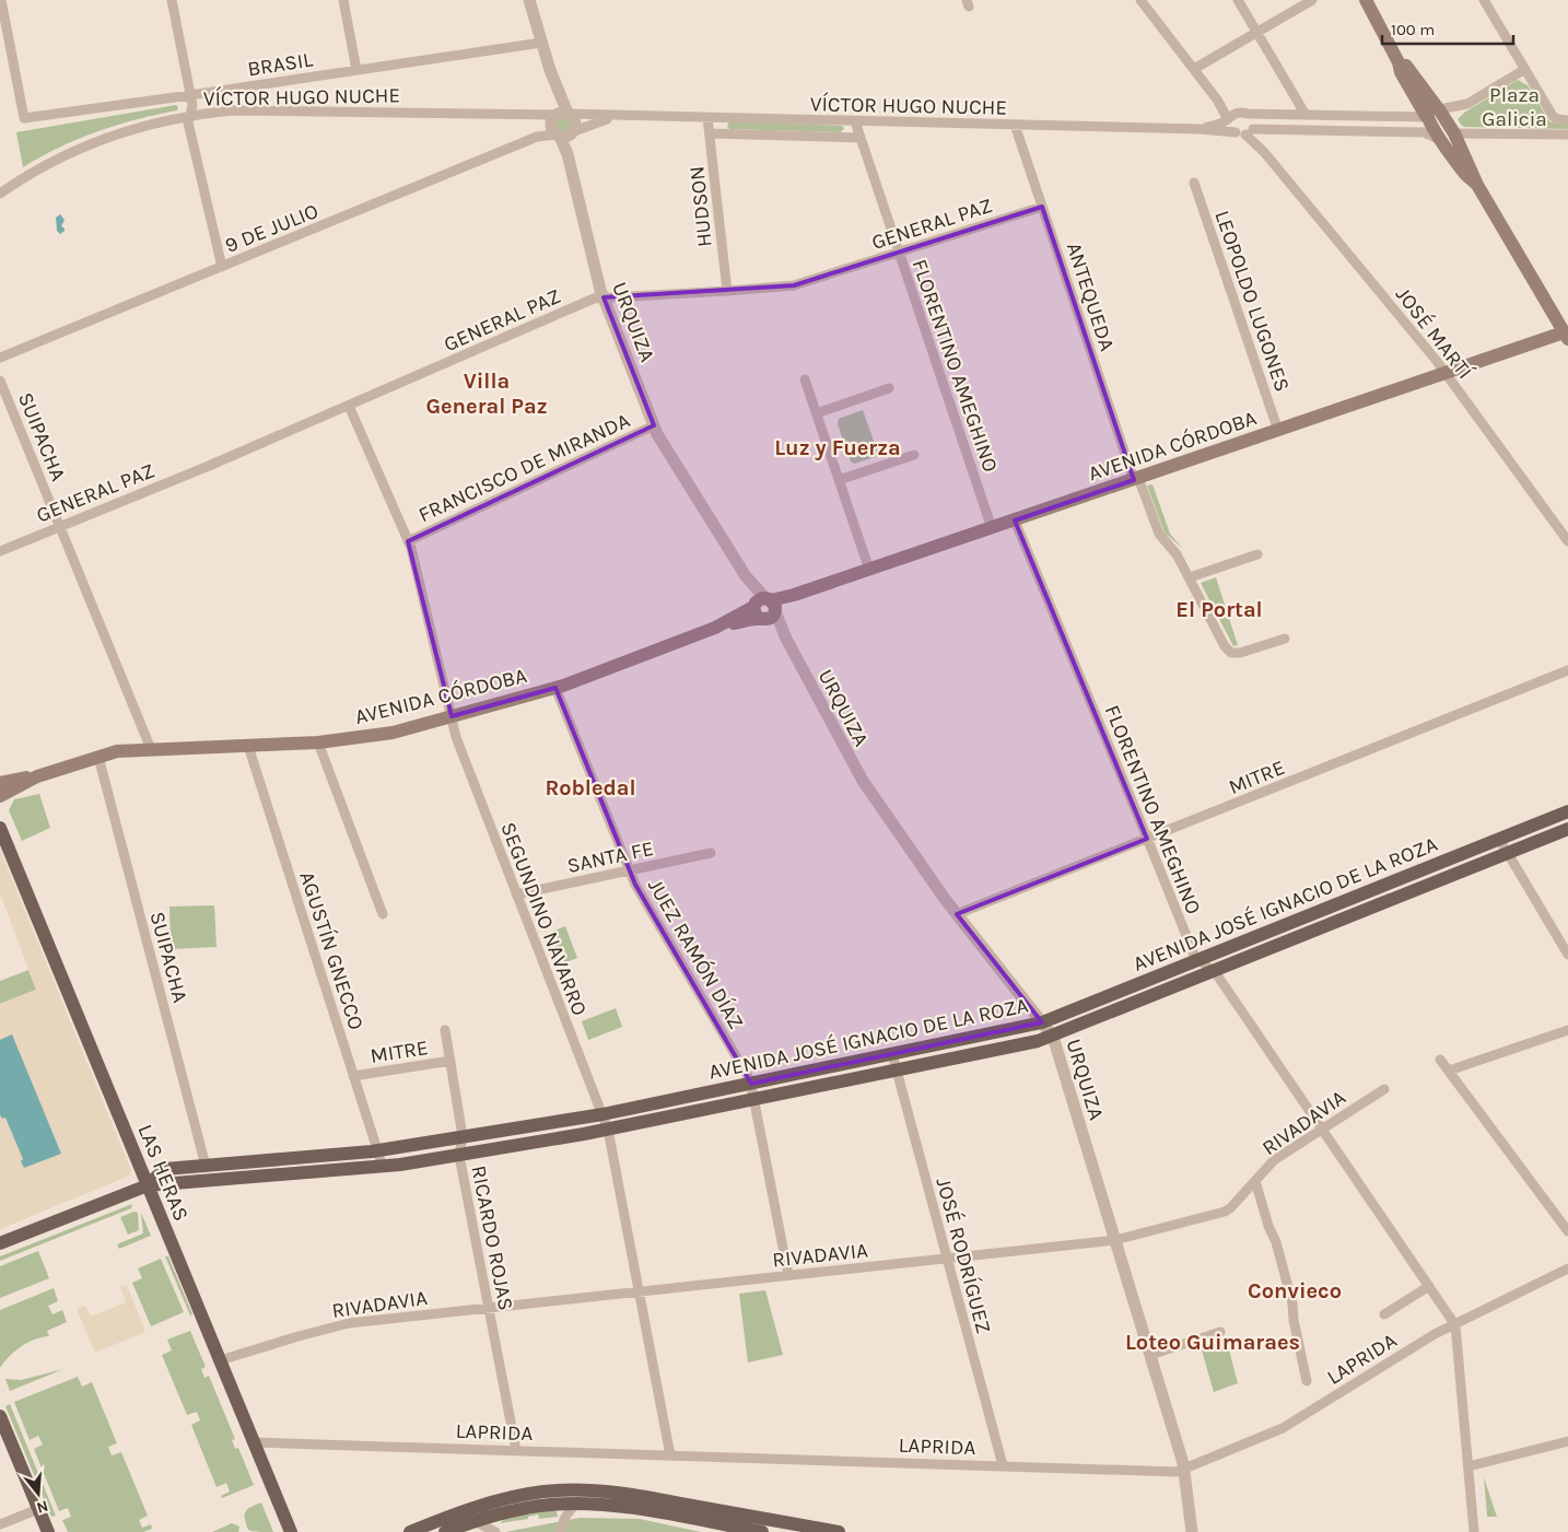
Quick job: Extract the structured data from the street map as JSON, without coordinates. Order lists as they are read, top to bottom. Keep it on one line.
{"streets":{"main road":["AVENIDA CÓRDOBA","AVENIDA JOSÉ IGNACIO DE LA ROZA","LAS HERAS"],"street":["BRASIL","VÍCTOR HUGO NUCHE","HUDSON","GENERAL PAZ","9 DE JULIO","ANTEQUEDA","LEOPOLDO LUGONES","URQUIZA","JOSÉ MARTÍ","FLORENTINO AMEGHINO","SUIPACHA","FRANCISCO DE MIRANDA","MITRE","SANTA FE","SEGUNDINO NAVARRO","AGUSTÍN GNECCO","JUEZ RAMÓN DÍAZ","RIVADAVIA","RICARDO ROJAS","JOSÉ RODRÍGUEZ","LAPRIDA"]},"crossings":[["VÍCTOR HUGO NUCHE","HUDSON"],["VÍCTOR HUGO NUCHE","9 DE JULIO"],["VÍCTOR HUGO NUCHE","ANTEQUEDA"],["VÍCTOR HUGO NUCHE","URQUIZA"],["VÍCTOR HUGO NUCHE","JOSÉ MARTÍ"],["VÍCTOR HUGO NUCHE","FLORENTINO AMEGHINO"],["HUDSON","GENERAL PAZ"],["GENERAL PAZ","ANTEQUEDA"],["GENERAL PAZ","URQUIZA"],["GENERAL PAZ","FLORENTINO AMEGHINO"],["GENERAL PAZ","SUIPACHA"],["GENERAL PAZ","SEGUNDINO NAVARRO"],["9 DE JULIO","URQUIZA"],["ANTEQUEDA","AVENIDA CÓRDOBA"],["LEOPOLDO LUGONES","AVENIDA CÓRDOBA"],["URQUIZA","AVENIDA CÓRDOBA"],["URQUIZA","FRANCISCO DE MIRANDA"],["URQUIZA","MITRE"],["URQUIZA","AVENIDA JOSÉ IGNACIO DE LA ROZA"],["URQUIZA","RIVADAVIA"],["URQUIZA","LAPRIDA"],["JOSÉ MARTÍ","AVENIDA CÓRDOBA"],["FLORENTINO AMEGHINO","AVENIDA CÓRDOBA"],["FLORENTINO AMEGHINO","MITRE"],["FLORENTINO AMEGHINO","AVENIDA JOSÉ IGNACIO DE LA ROZA"],["FLORENTINO AMEGHINO","RIVADAVIA"],["FLORENTINO AMEGHINO","LAPRIDA"],["SUIPACHA","AVENIDA CÓRDOBA"],["SUIPACHA","AVENIDA JOSÉ IGNACIO DE LA ROZA"],["AVENIDA CÓRDOBA","SEGUNDINO NAVARRO"],["AVENIDA CÓRDOBA","AGUSTÍN GNECCO"],["AVENIDA CÓRDOBA","JUEZ RAMÓN DÍAZ"],["FRANCISCO DE MIRANDA","SEGUNDINO NAVARRO"],["MITRE","AGUSTÍN GNECCO"],["MITRE","RICARDO ROJAS"],["SANTA FE","SEGUNDINO NAVARRO"],["SANTA FE","JUEZ RAMÓN DÍAZ"],["AVENIDA JOSÉ IGNACIO DE LA ROZA","SEGUNDINO NAVARRO"],["AVENIDA JOSÉ IGNACIO DE LA ROZA","AGUSTÍN GNECCO"],["AVENIDA JOSÉ IGNACIO DE LA ROZA","JUEZ RAMÓN DÍAZ"],["AVENIDA JOSÉ IGNACIO DE LA ROZA","LAS HERAS"],["AVENIDA JOSÉ IGNACIO DE LA ROZA","RICARDO ROJAS"],["AVENIDA JOSÉ IGNACIO DE LA ROZA","JOSÉ RODRÍGUEZ"],["SEGUNDINO NAVARRO","RIVADAVIA"],["SEGUNDINO NAVARRO","LAPRIDA"],["JUEZ RAMÓN DÍAZ","RIVADAVIA"],["RIVADAVIA","LAS HERAS"],["RIVADAVIA","RICARDO ROJAS"],["RIVADAVIA","JOSÉ RODRÍGUEZ"],["LAS HERAS","LAPRIDA"],["RICARDO ROJAS","LAPRIDA"],["JOSÉ RODRÍGUEZ","LAPRIDA"]],"districts":["Villa General Paz","Luz y Fuerza","El Portal","Robledal","Convieco","Loteo Guimaraes"],"parks":["Plaza Galicia"],"scale_bar":"100 m","north":"bottom"}
